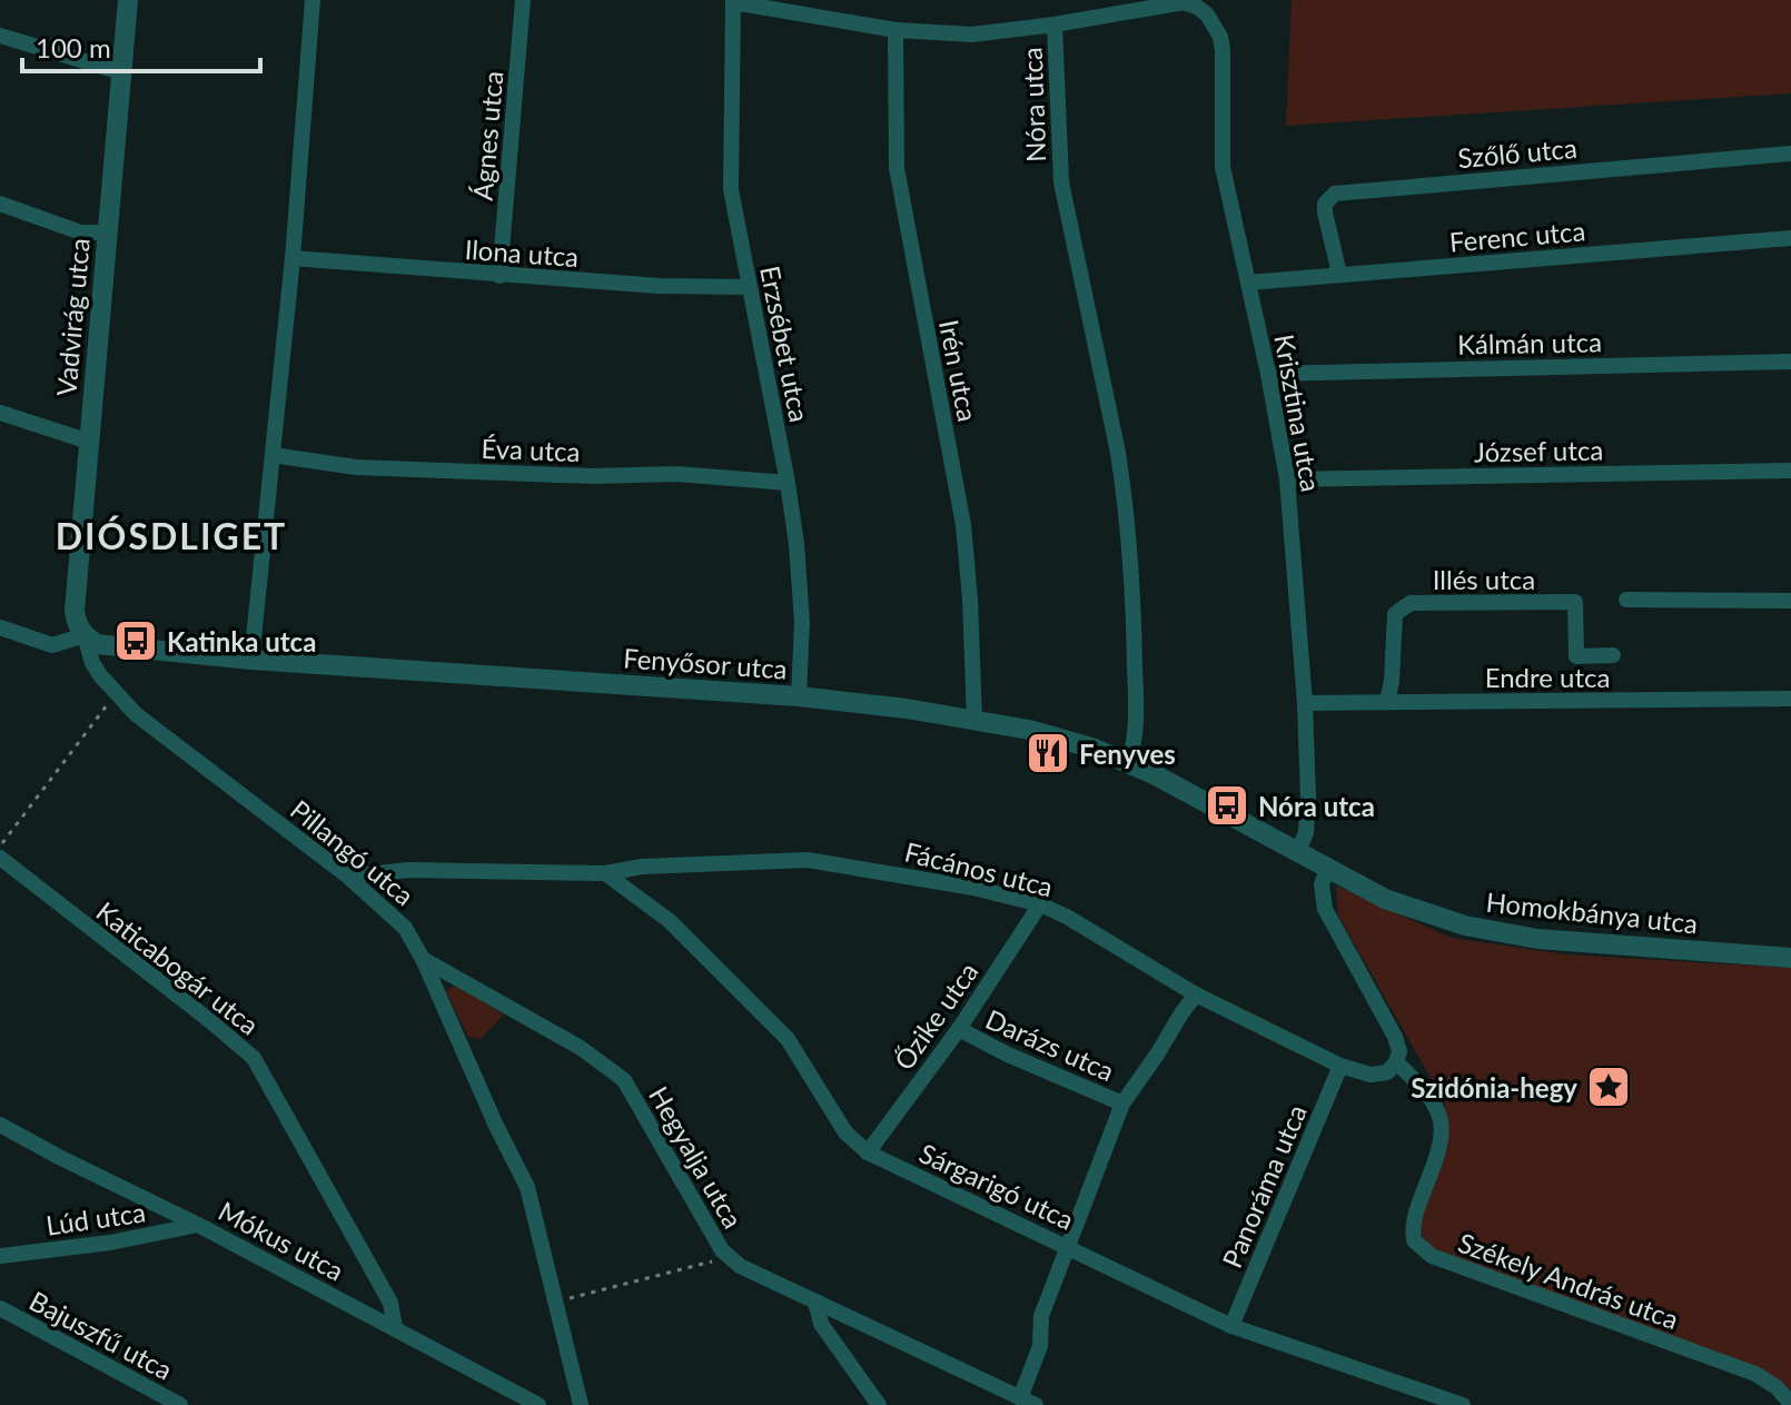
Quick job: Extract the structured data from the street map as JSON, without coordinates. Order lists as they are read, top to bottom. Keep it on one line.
{"streets":{"street":["Nóra utca","Ágnes utca","Szőlő utca","Ferenc utca","Ilona utca","Vadvirág utca","Kálmán utca","Erzsébet utca","Irén utca","Krisztina utca","Éva utca","József utca","Illés utca","Fenyősor utca","Endre utca","Pillangó utca","Fácános utca","Homokbánya utca","Katicabogár utca","Őzike utca","Darázs utca","Hegyalja utca","Sárgarigó utca","Panoráma utca","Lúd utca","Mókus utca","Székely András utca","Bajuszfű utca"]},"crossings":[["Nóra utca","Krisztina utca"],["Nóra utca","Fenyősor utca"],["Ágnes utca","Ilona utca"],["Szőlő utca","Ferenc utca"],["Ferenc utca","Krisztina utca"],["Ilona utca","Erzsébet utca"],["Vadvirág utca","Fenyősor utca"],["Vadvirág utca","Pillangó utca"],["Kálmán utca","Krisztina utca"],["Erzsébet utca","Éva utca"],["Erzsébet utca","Fenyősor utca"],["Irén utca","Fenyősor utca"],["Krisztina utca","József utca"],["Krisztina utca","Fenyősor utca"],["Krisztina utca","Endre utca"],["Krisztina utca","Homokbánya utca"],["Illés utca","Endre utca"],["Fenyősor utca","Pillangó utca"],["Fenyősor utca","Homokbánya utca"],["Pillangó utca","Fácános utca"],["Pillangó utca","Hegyalja utca"],["Fácános utca","Őzike utca"],["Fácános utca","Sárgarigó utca"],["Fácános utca","Panoráma utca"],["Fácános utca","Székely András utca"],["Katicabogár utca","Mókus utca"],["Őzike utca","Darázs utca"],["Őzike utca","Sárgarigó utca"],["Sárgarigó utca","Panoráma utca"],["Lúd utca","Mókus utca"]],"districts":["DIÓSDLIGET"],"places":{"bus stop":["Katinka utca","Nóra utca"],"restaurant":["Fenyves"],"place":["Szidónia-hegy"]},"scale_bar":"100 m"}
